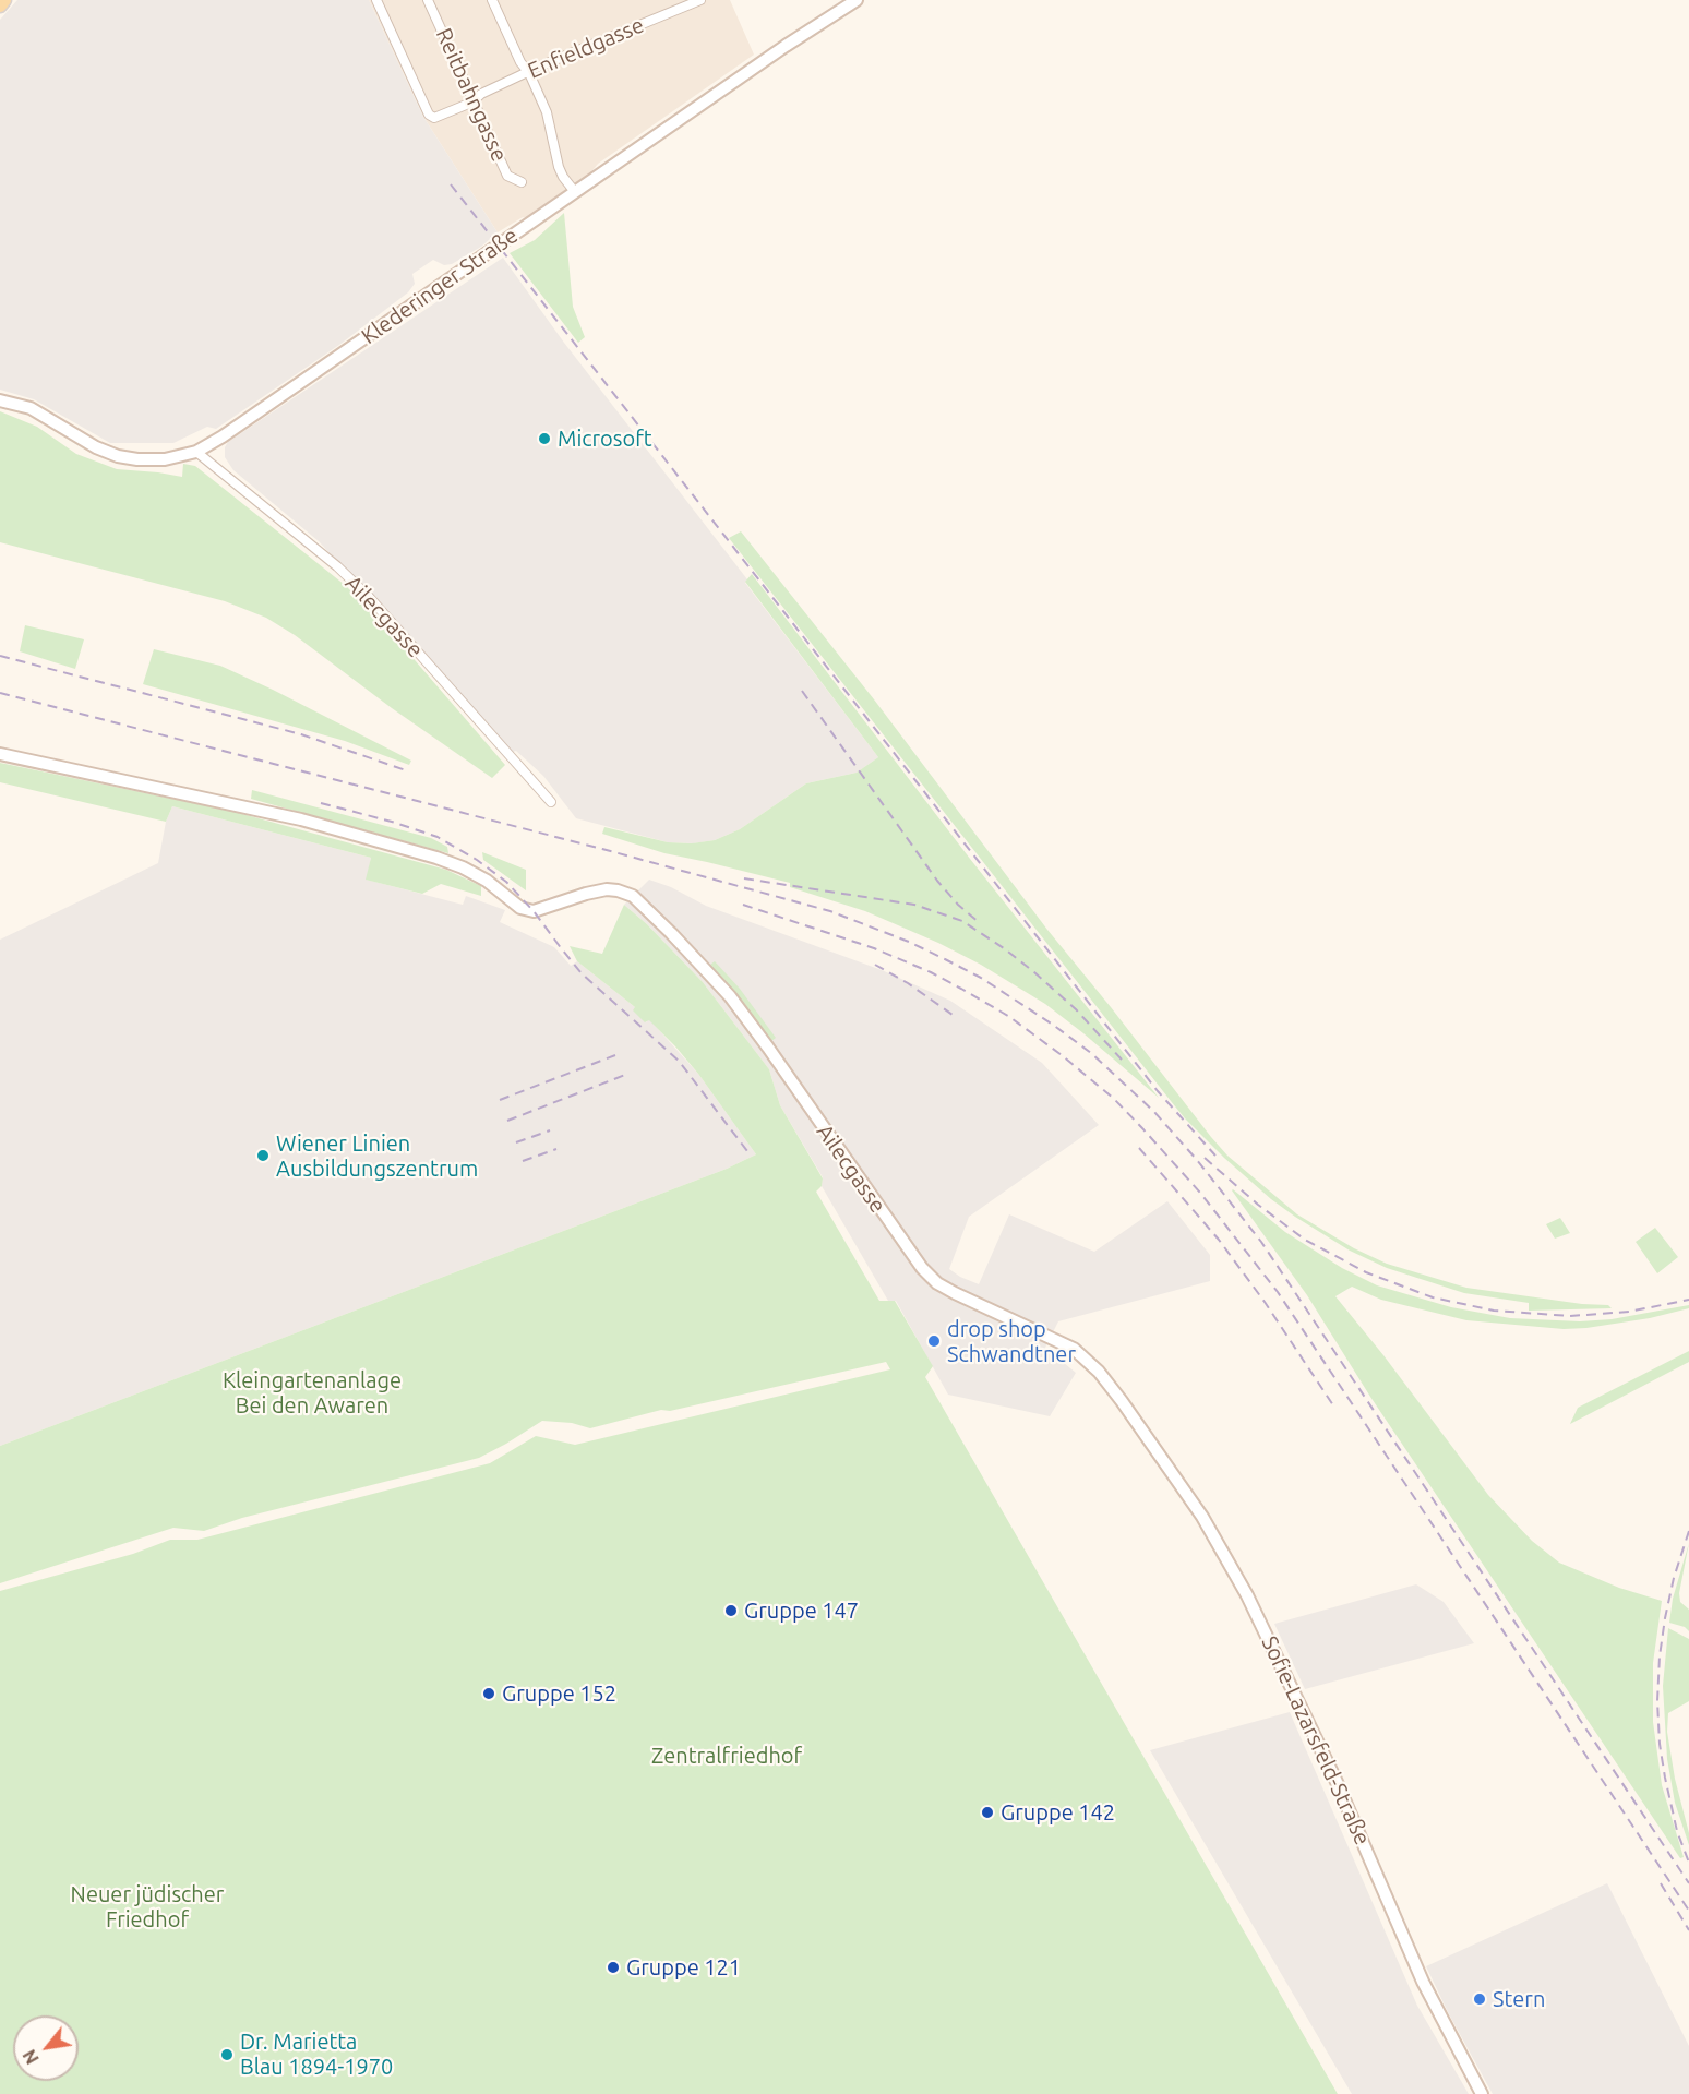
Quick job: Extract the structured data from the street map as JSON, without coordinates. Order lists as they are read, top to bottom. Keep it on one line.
{"streets":{"street":["Enfieldgasse","Reitbahngasse","Klederinger Straße","Ailecgasse","Sofie-Lazarsfeld-Straße"]},"crossings":[["Enfieldgasse","Reitbahngasse"],["Klederinger Straße","Ailecgasse"],["Ailecgasse","Sofie-Lazarsfeld-Straße"]],"parks":["Kleingartenanlage Bei den Awaren","Zentralfriedhof","Neuer jüdischer Friedhof"],"places":["Microsoft","Wiener Linien Ausbildungszentrum","drop shop Schwandtner","Gruppe 147","Gruppe 152","Gruppe 142","Gruppe 121","Stern","Dr. Marietta Blau 1894-1970"],"north":"bottom left"}
